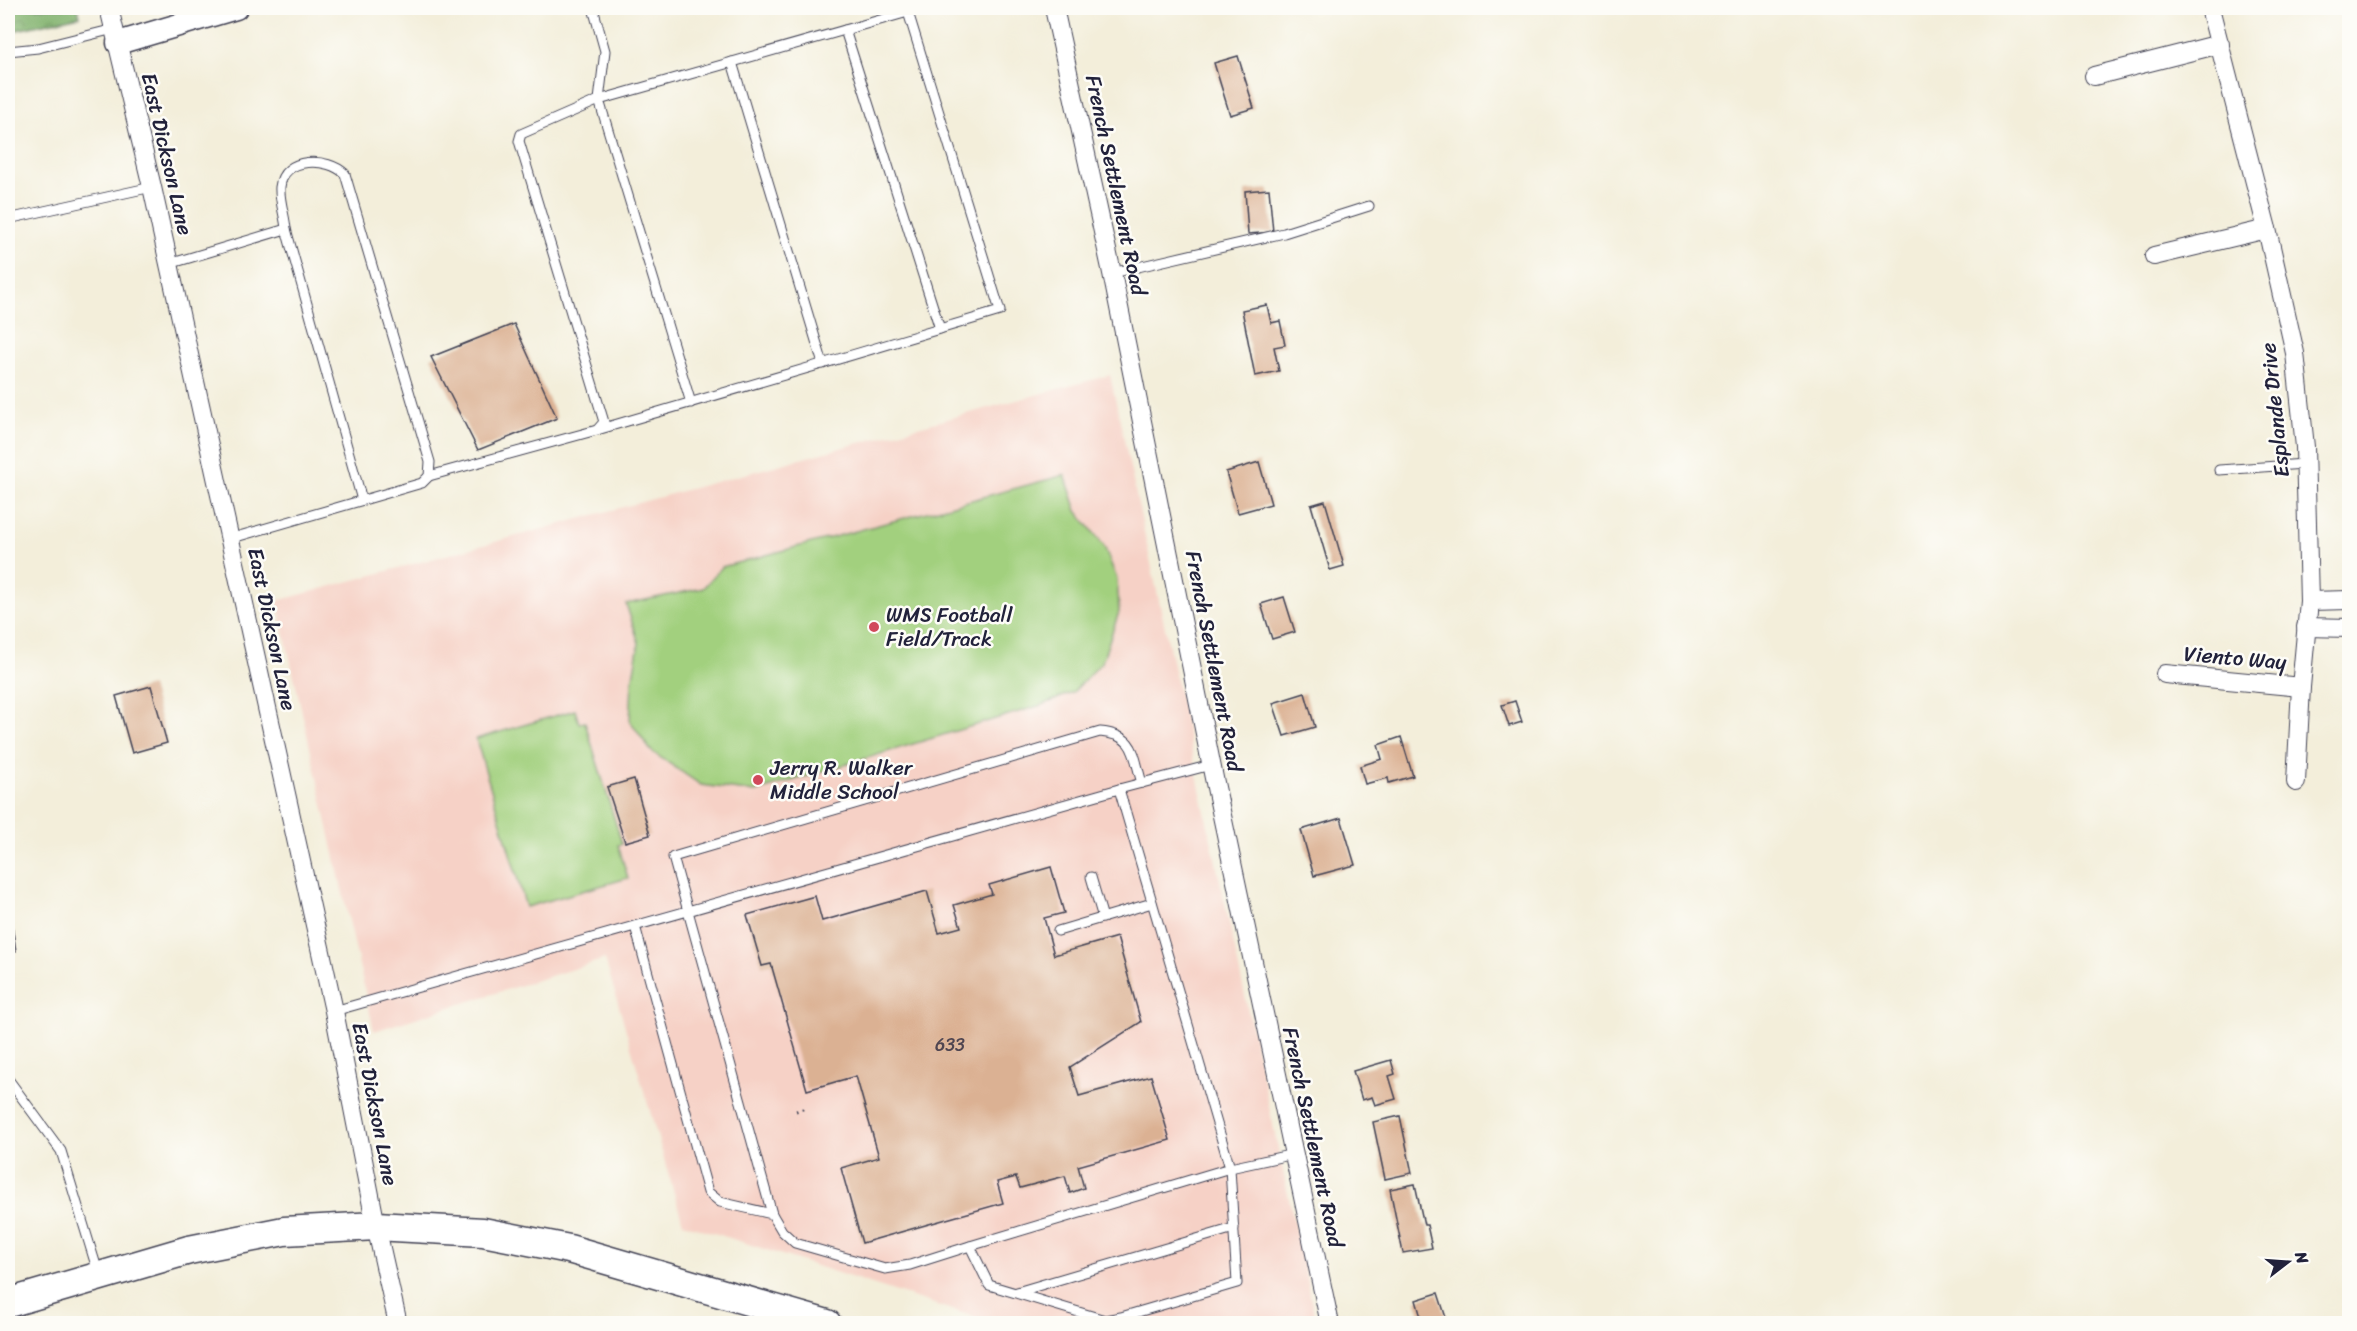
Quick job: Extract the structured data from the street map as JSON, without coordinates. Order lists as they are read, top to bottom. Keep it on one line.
{"streets":{"street":["East Dickson Lane","French Settlement Road","Esplande Drive","Viento Way"]},"crossings":[["Esplande Drive","Viento Way"]],"places":["WMS Football Field/Track","Jerry R. Walker Middle School"],"house_numbers":["633"],"north":"right"}
